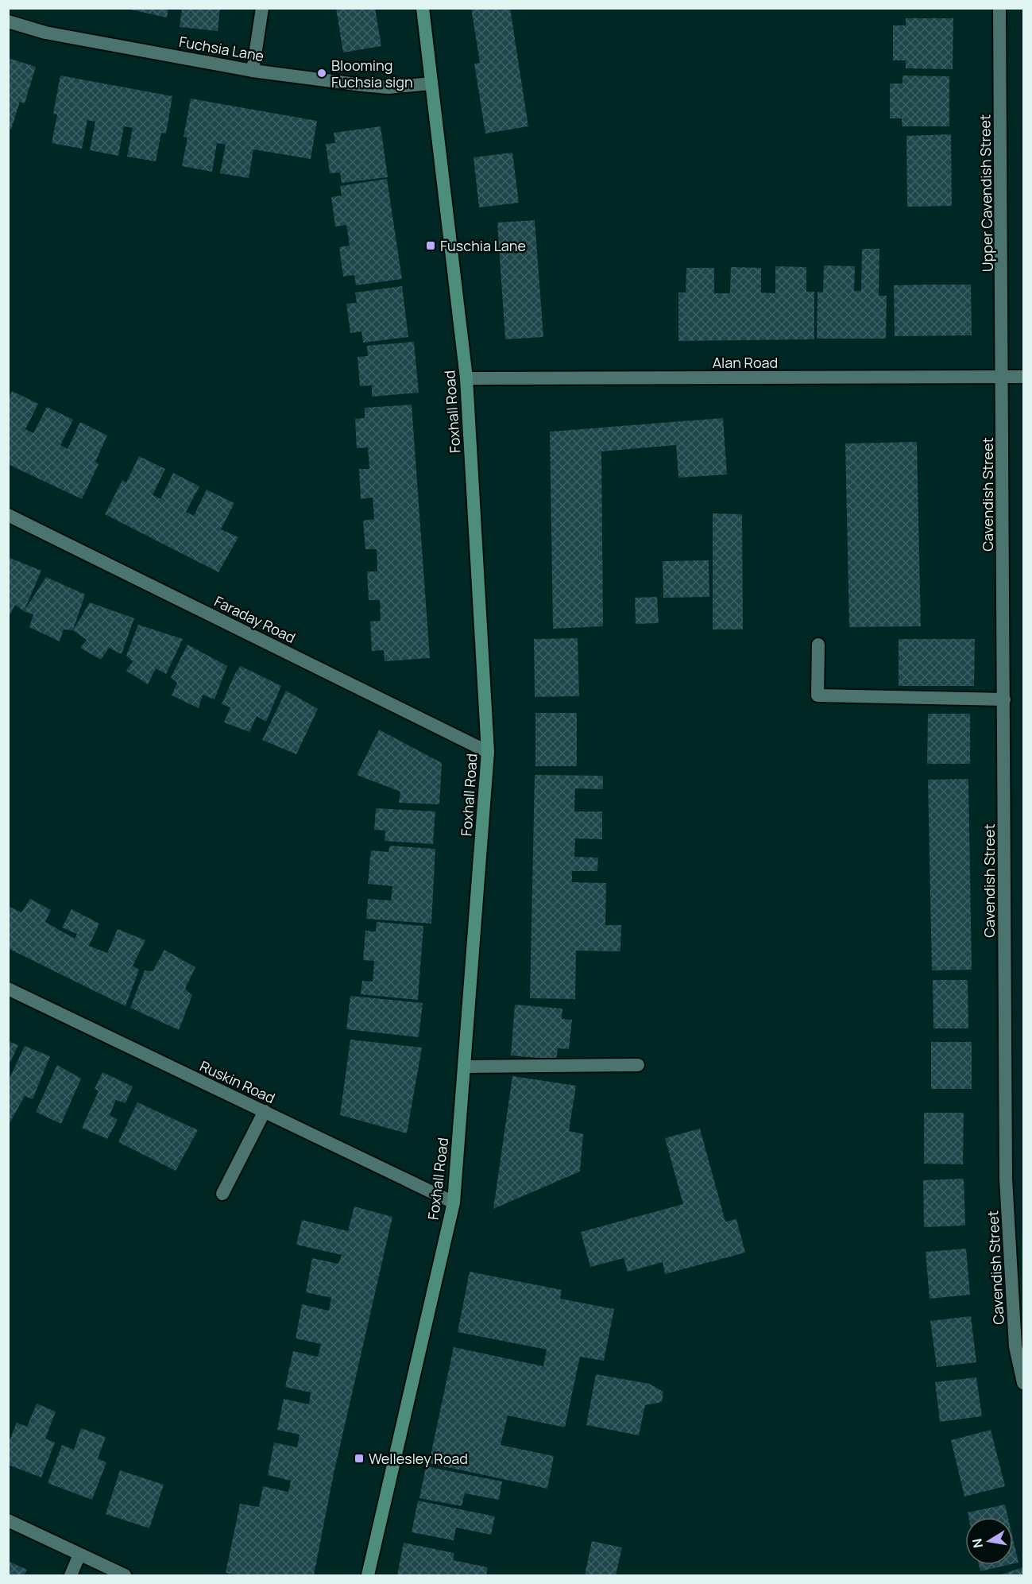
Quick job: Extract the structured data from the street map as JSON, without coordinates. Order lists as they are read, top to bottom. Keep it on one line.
{"streets":{"main road":["Foxhall Road"],"street":["Fuchsia Lane","Upper Cavendish Street","Alan Road","Cavendish Street","Faraday Road","Ruskin Road"]},"crossings":[["Fuchsia Lane","Foxhall Road"],["Upper Cavendish Street","Alan Road"],["Upper Cavendish Street","Cavendish Street"],["Alan Road","Foxhall Road"],["Alan Road","Cavendish Street"],["Foxhall Road","Faraday Road"],["Foxhall Road","Ruskin Road"]],"places":{"other":["Blooming Fuchsia sign"],"transit":["Fuschia Lane","Wellesley Road"]},"north":"left"}
